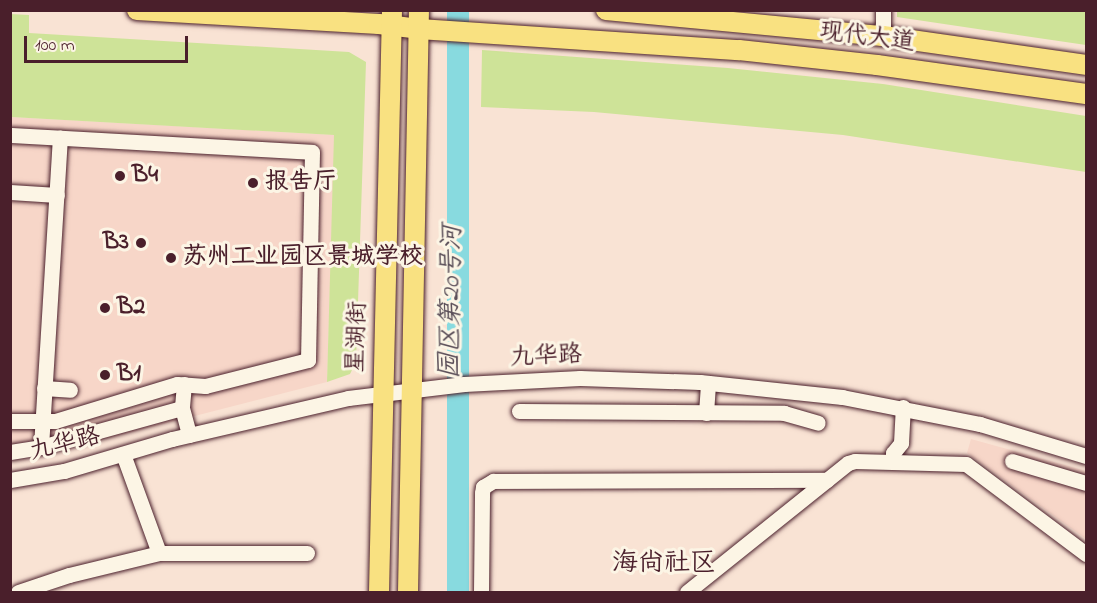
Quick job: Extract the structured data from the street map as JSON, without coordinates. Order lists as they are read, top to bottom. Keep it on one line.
{"streets":{"main road":["现代大道","星湖街"],"street":["九华路"]},"crossings":[["现代大道","星湖街"],["星湖街","九华路"]],"districts":["海尚社区"],"water":["园区第20号河"],"places":["B4","报告厅","B3","苏州工业园区景城学校","B2","B1"],"scale_bar":"100 m"}
